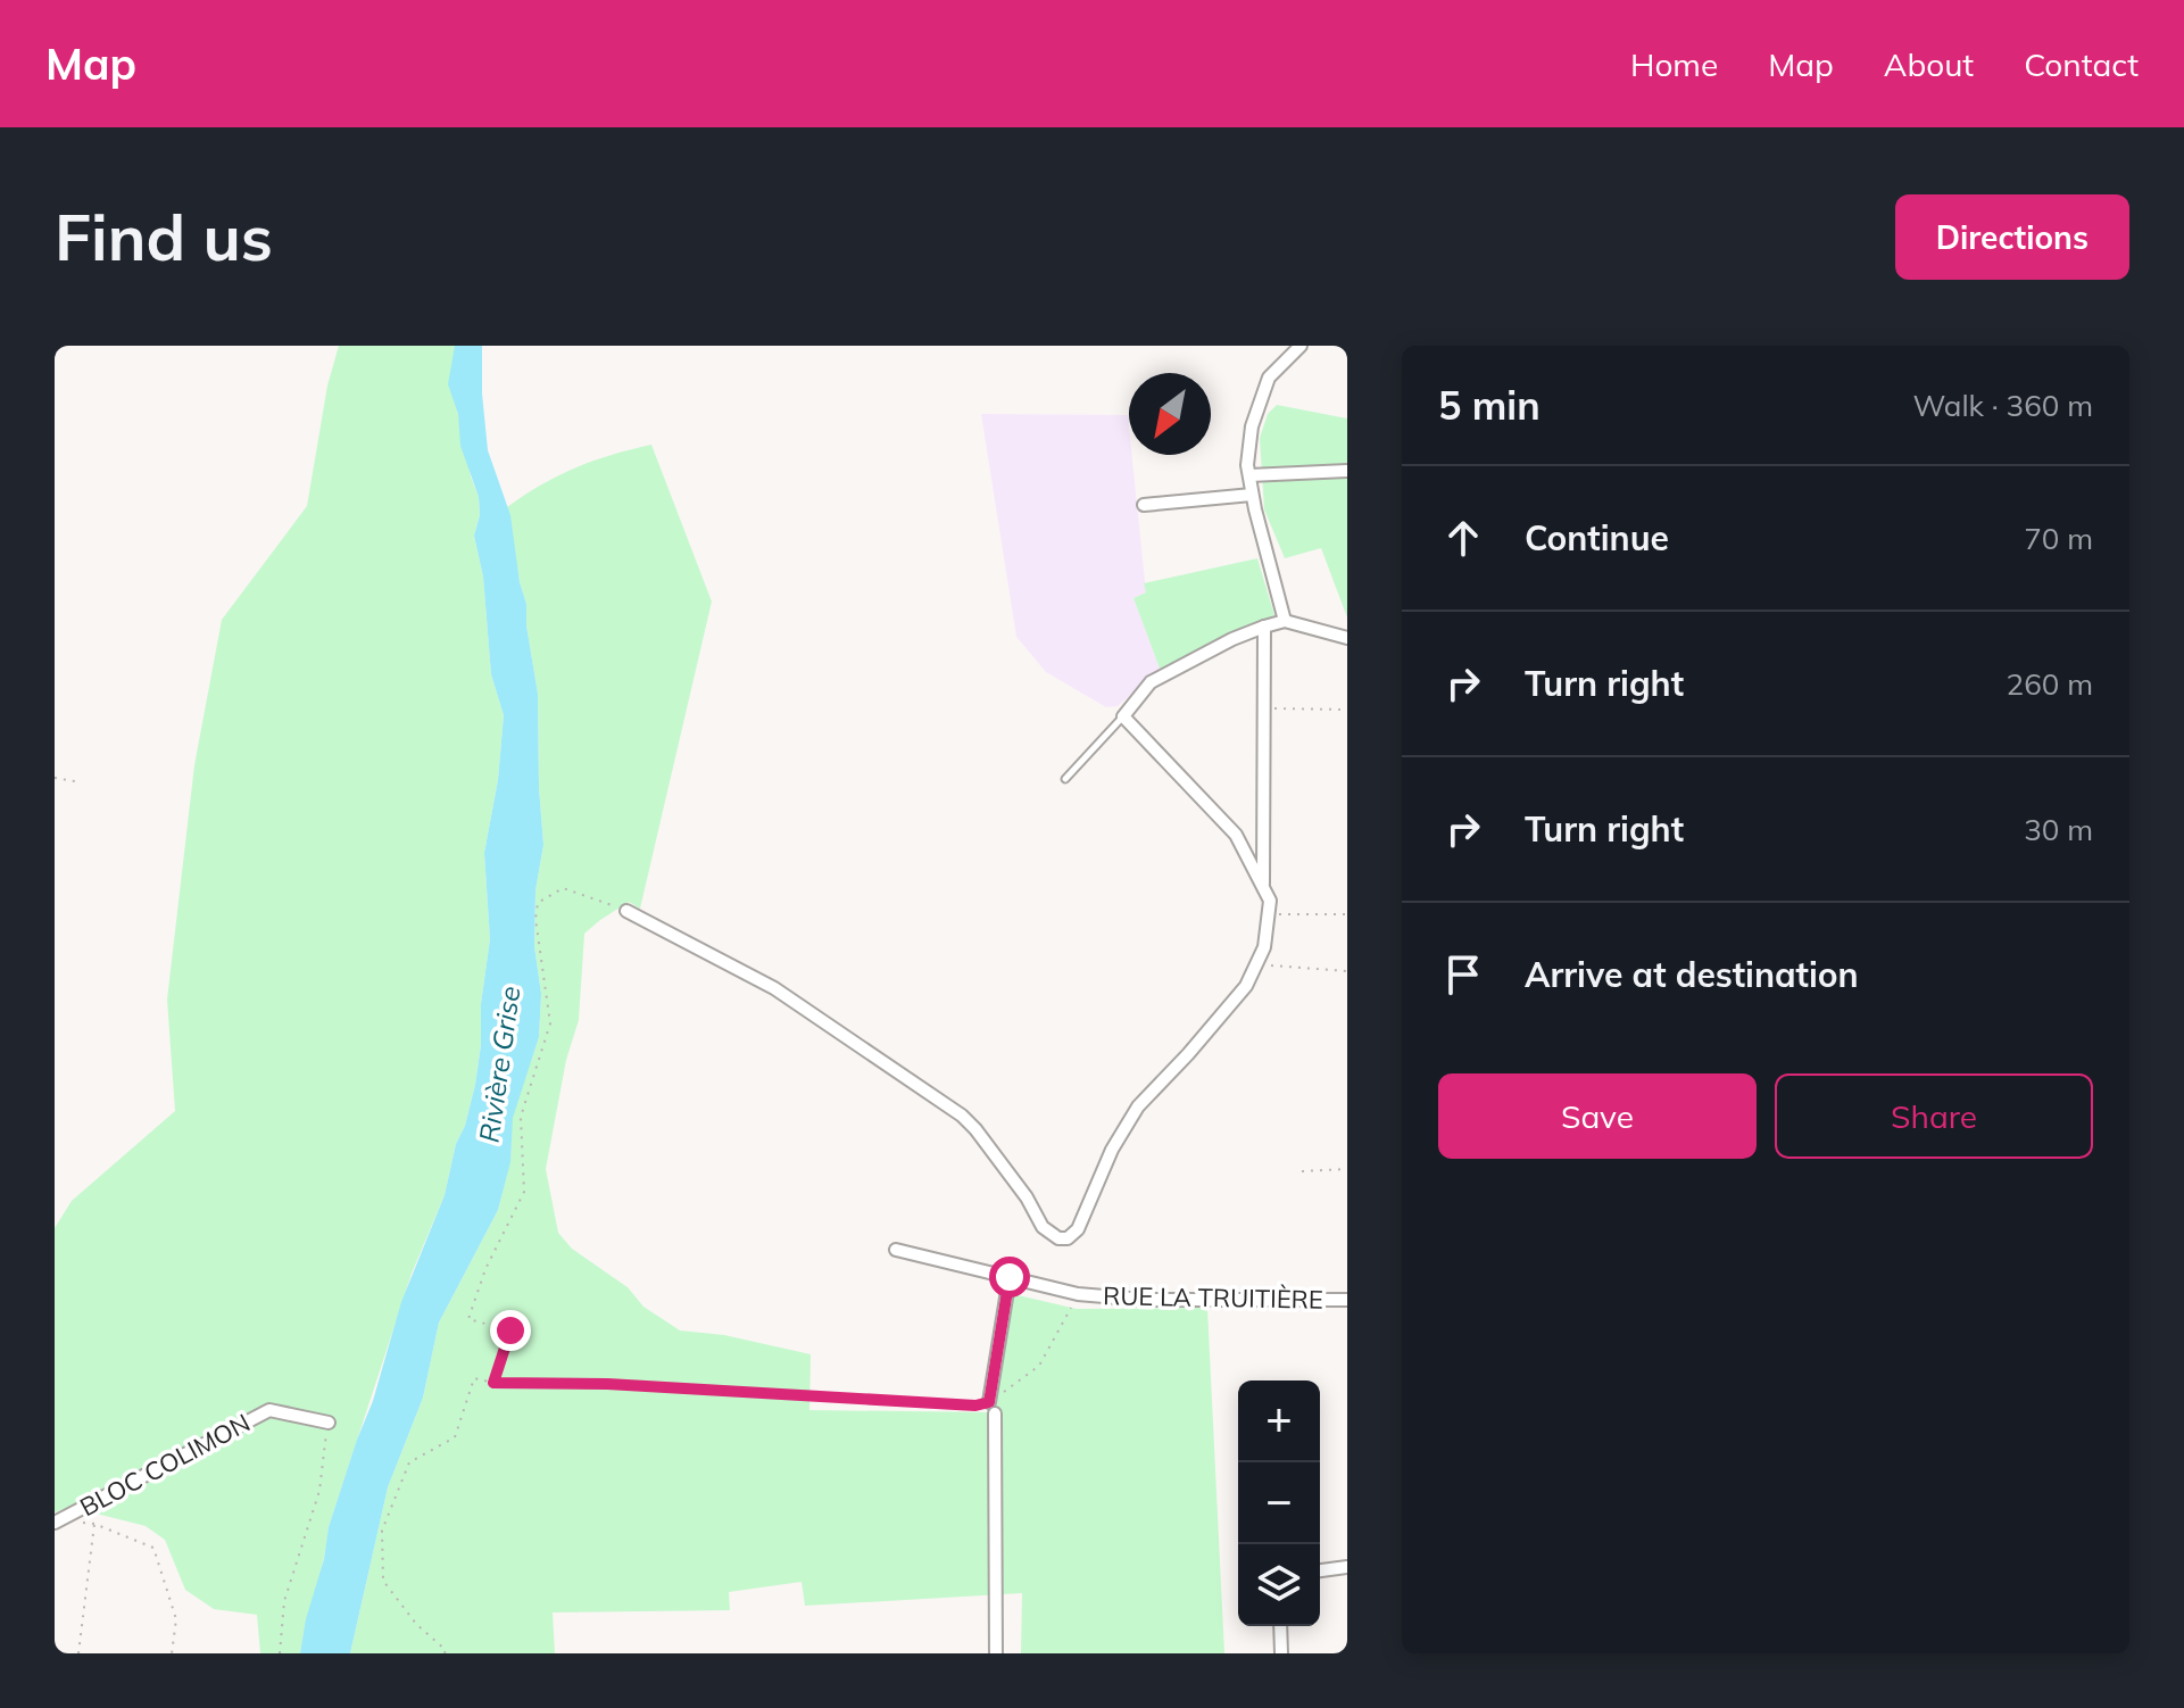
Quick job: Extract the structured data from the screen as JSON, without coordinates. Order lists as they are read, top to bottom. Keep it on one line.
{"streets":{"street":["RUE LA TRUITIÈRE","BLOC COLIMON"]},"water":["Rivière Grise"],"north":"bottom left","page":{"header":"Map","nav":["Home","Map","About","Contact"],"buttons":["Directions",["Save","Share"]],"title":"Find us","heading":["5 min","Walk · 360 m"],"list":[["Continue","70 m"],["Turn right","260 m"],["Turn right","30 m"],"Arrive at destination"],"map_buttons":["+","−"]}}
